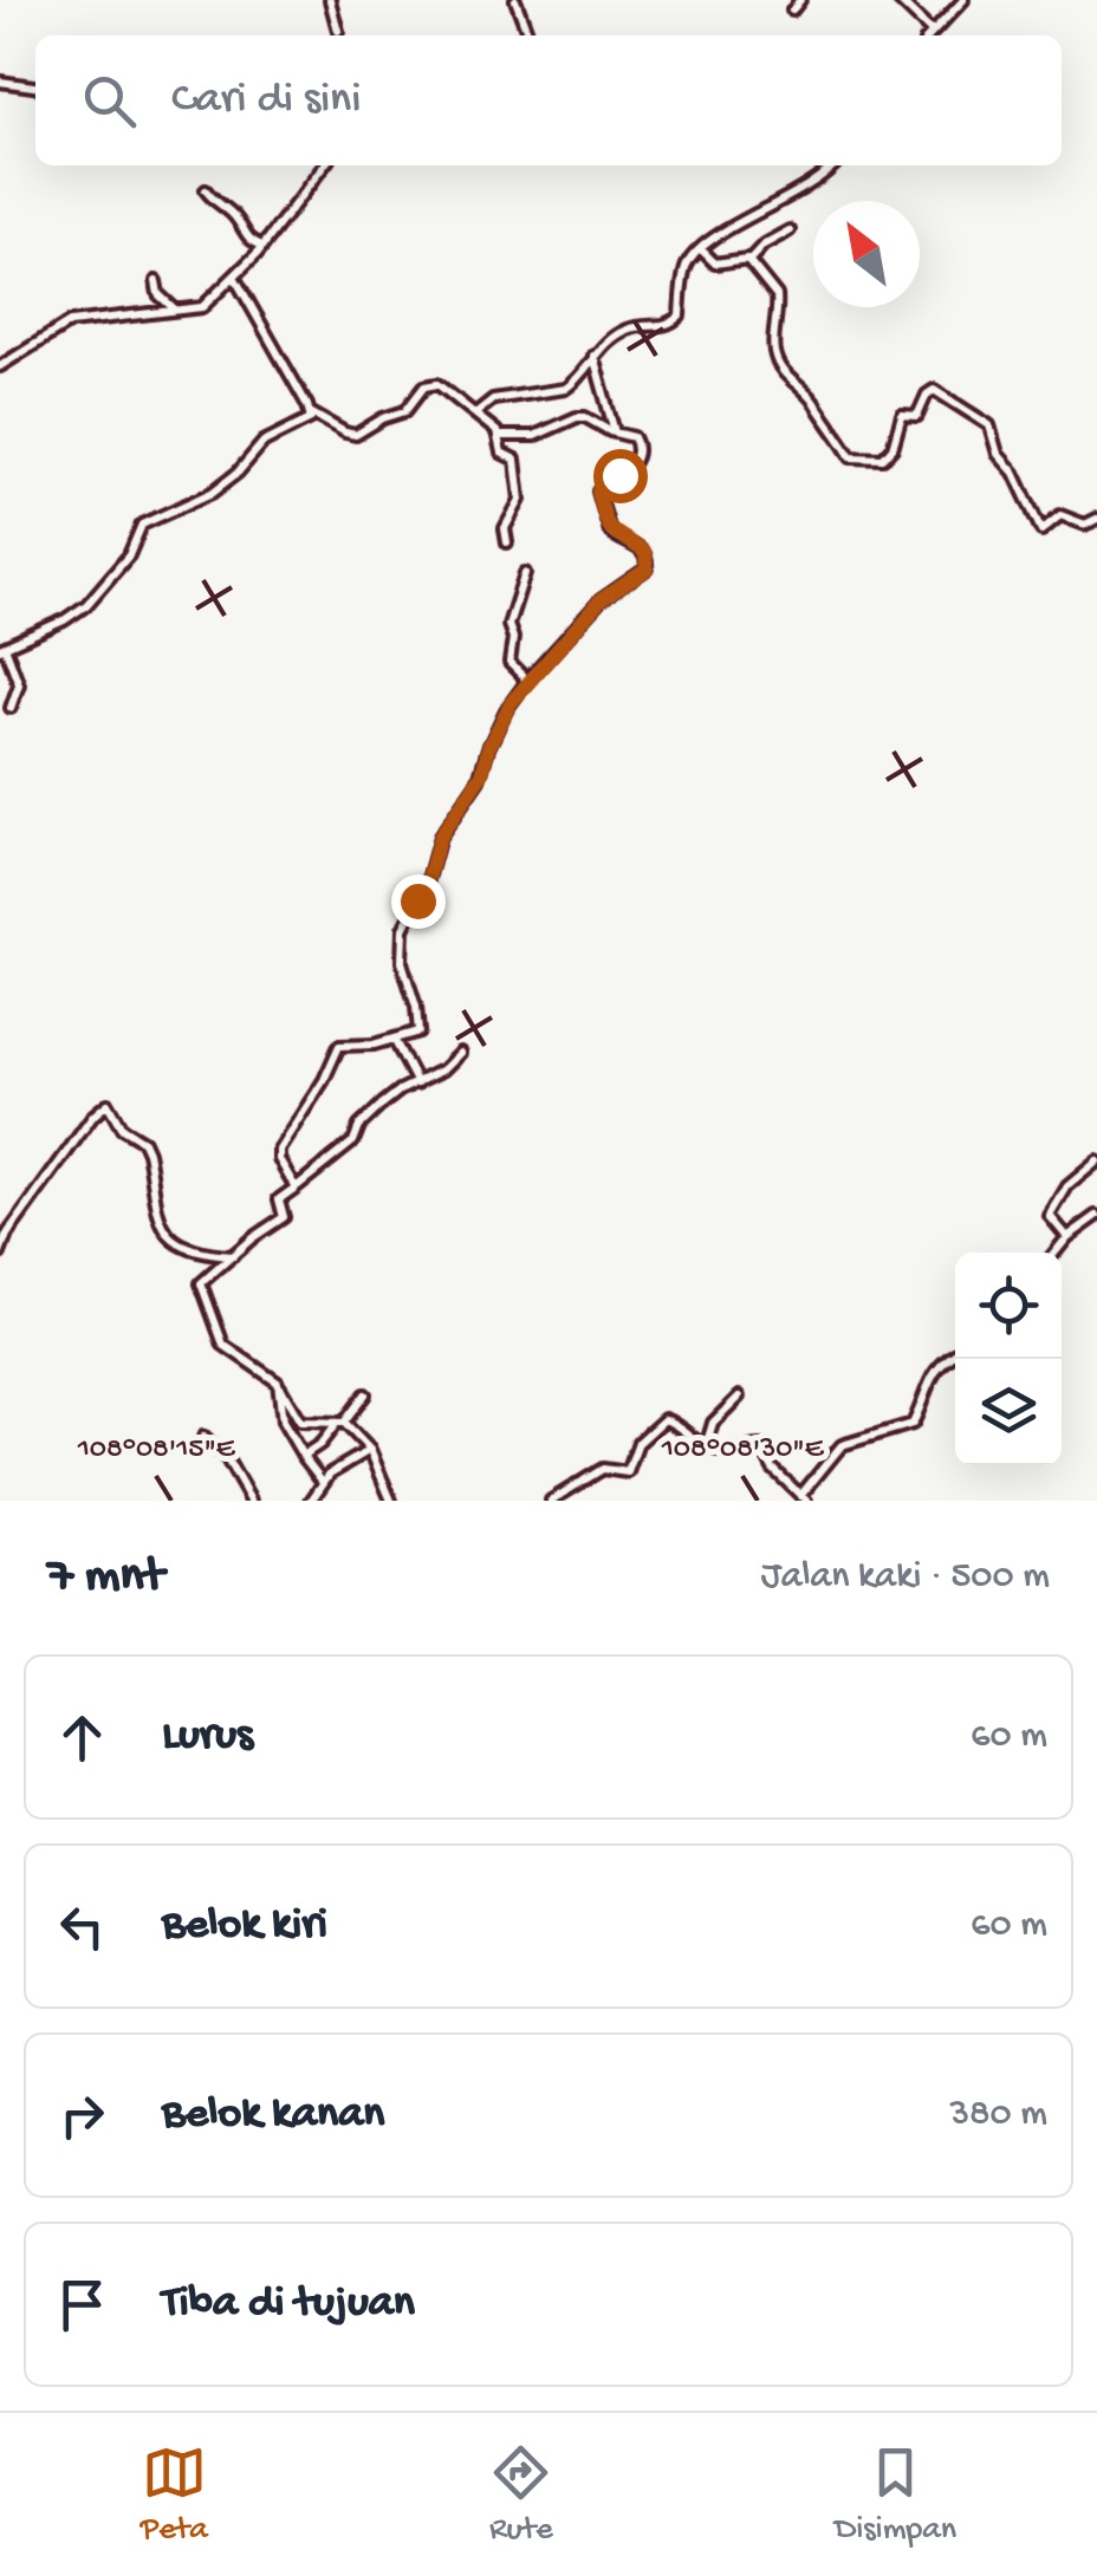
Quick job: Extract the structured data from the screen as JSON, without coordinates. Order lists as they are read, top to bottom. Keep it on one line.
{"north":"top left","page":{"search":"Cari di sini","heading":["7 mnt","Jalan kaki · 500 m"],"list":[["Lurus","60 m"],["Belok kiri","60 m"],["Belok kanan","380 m"],"Tiba di tujuan"],"nav":["Peta","Rute","Disimpan"]},"coordinates":["108°08'15\"E","108°08'30\"E"]}
